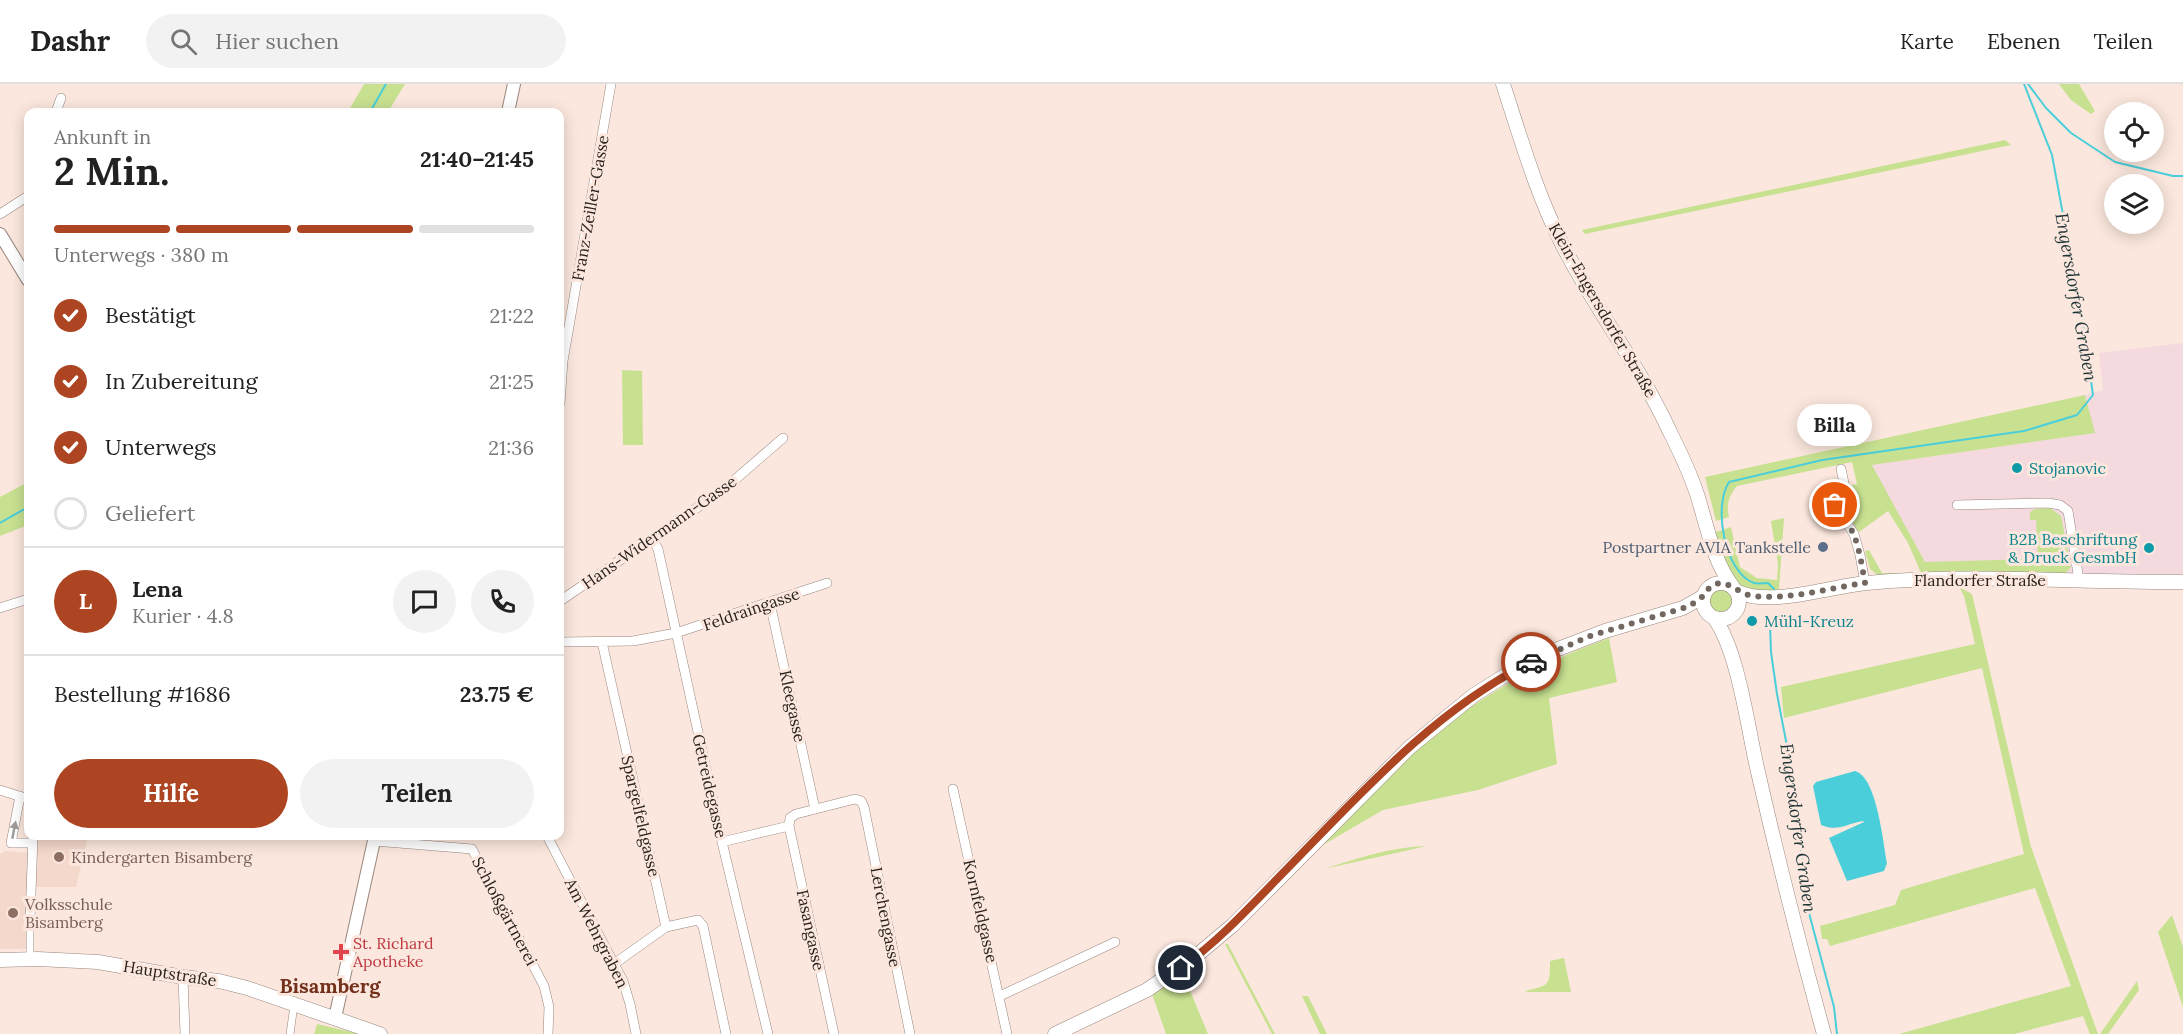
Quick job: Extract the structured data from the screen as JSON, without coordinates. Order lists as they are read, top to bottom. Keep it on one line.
{"streets":{"main road":["Klein-Engersdorfer Straße","Flandorfer Straße","Hauptstraße"],"street":["Franz-Zeiller-Gasse","Hans-Widermann-Gasse","Feldraingasse","Kleegasse","Getreidegasse","Spargelfeldgasse","Schloßgärtnerei","Kornfeldgasse","Lerchengasse","Fasangasse","Am Wehrgraben"]},"crossings":[["Klein-Engersdorfer Straße","Flandorfer Straße"],["Hans-Widermann-Gasse","Getreidegasse"],["Feldraingasse","Kleegasse"],["Feldraingasse","Getreidegasse"],["Kleegasse","Lerchengasse"]],"districts":["Bisamberg"],"water":["Engersdorfer Graben"],"places":{"other":["Stojanovic","Billa","Postpartner AVIA Tankstelle","B2B Beschriftung & Druck GesmbH","Mühl-Kreuz","Kindergarten Bisamberg","Volksschule Bisamberg"],"health":["St. Richard Apotheke"]},"page":{"header":"Dashr","search":"Hier suchen","nav":["Karte","Ebenen","Teilen"],"heading":["2 Min.","Ankunft in","21:40–21:45"],"panel":["Lena","Kurier · 4.8","Bestellung #1686","23.75 €"],"bar":"Unterwegs · 380 m","list":[["Bestätigt","21:22"],["In Zubereitung","21:25"],["Unterwegs","21:36"],"Geliefert"],"bubble":"Billa","round":"L","buttons":["Hilfe","Teilen"]}}
